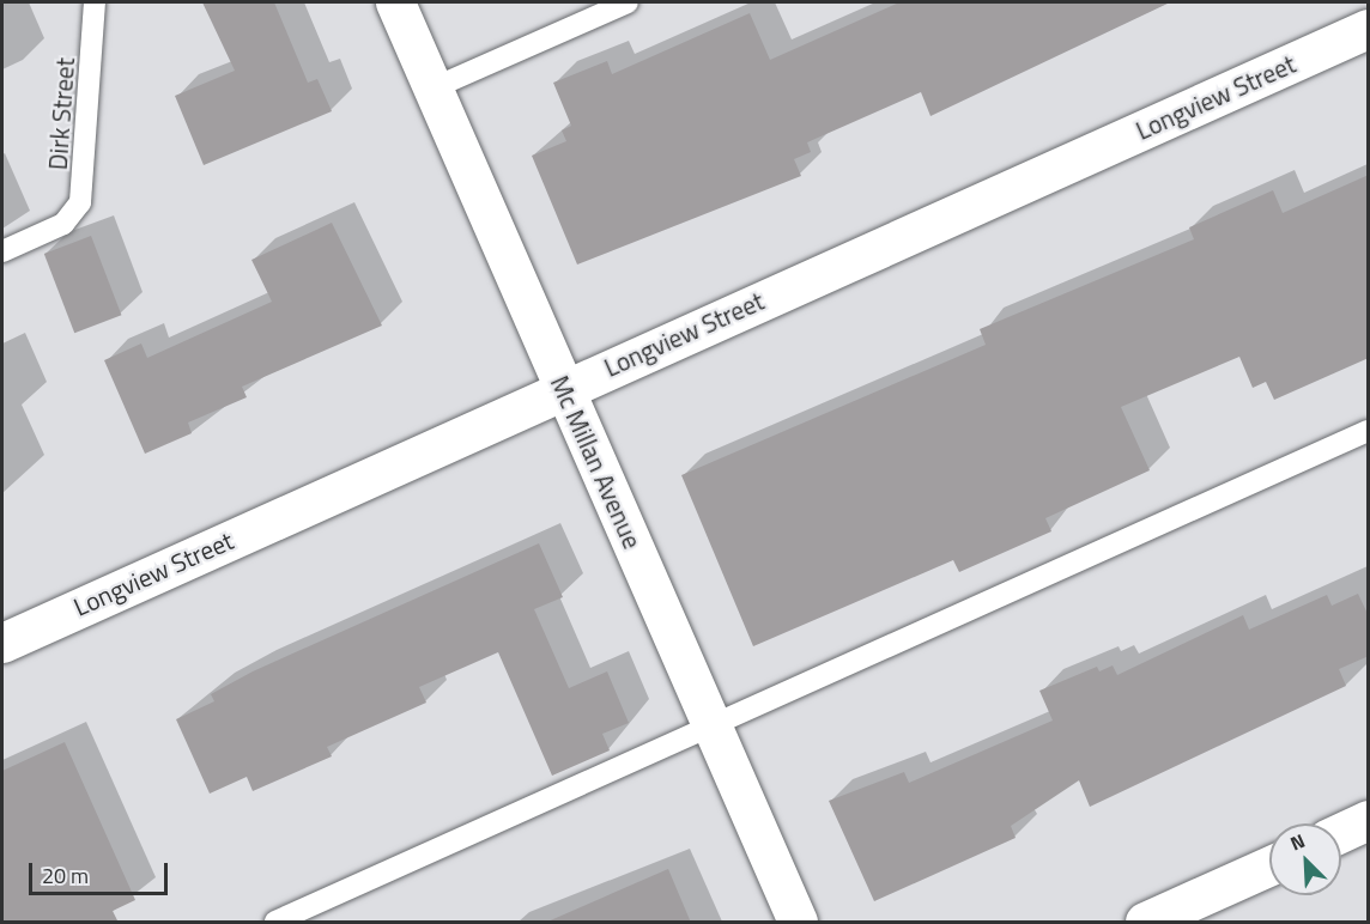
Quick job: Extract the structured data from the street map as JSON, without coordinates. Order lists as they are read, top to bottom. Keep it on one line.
{"streets":{"street":["Longview Street","Mc Millan Avenue"],"lane":["Dirk Street"]},"crossings":[["Longview Street","Mc Millan Avenue"]],"scale_bar":"20 m","north":"top left"}
